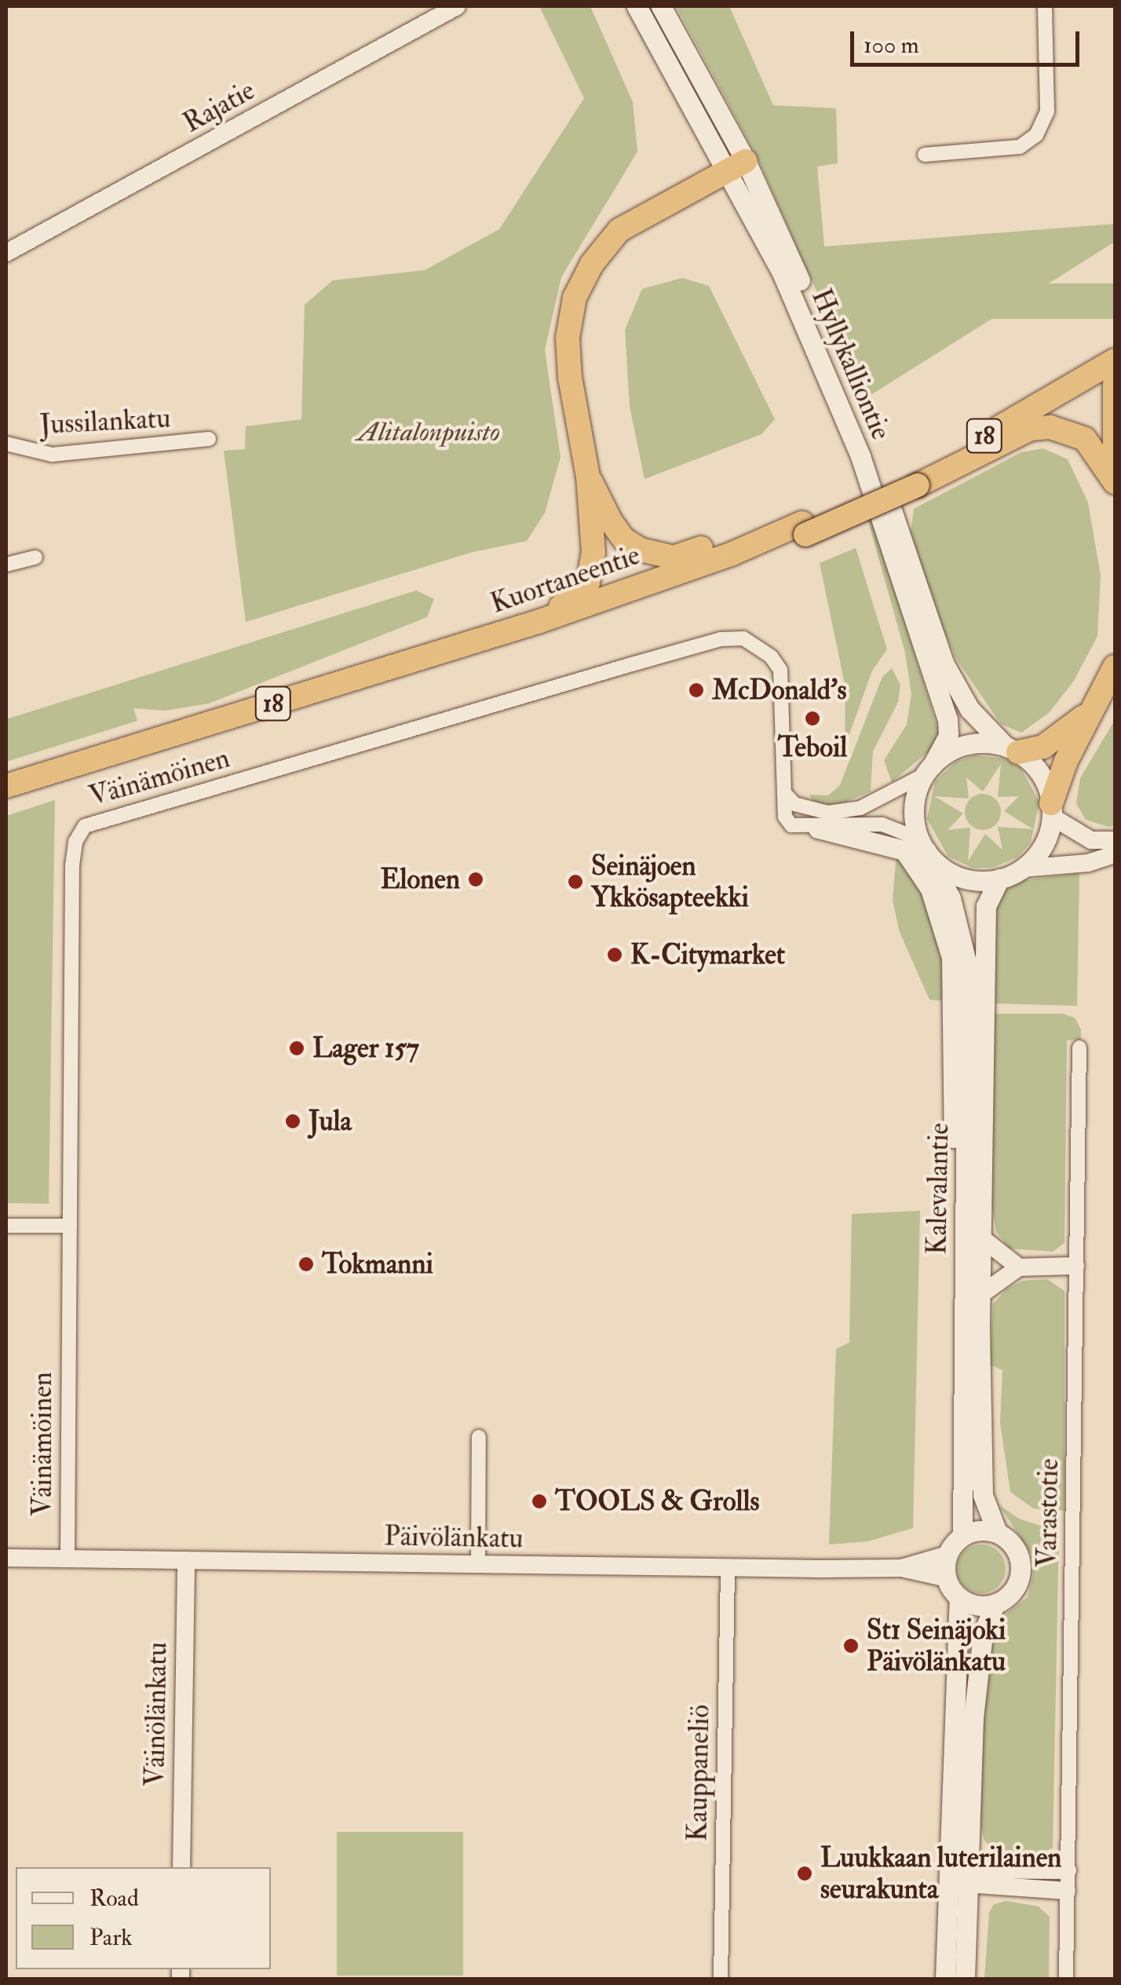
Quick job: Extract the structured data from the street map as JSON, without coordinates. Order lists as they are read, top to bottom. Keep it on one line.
{"streets":{"highway":["18","Kuortaneentie"],"main road":["Hyllykalliontie","Kalevalantie"],"street":["Rajatie","Jussilankatu","Väinämöinen","Varastotie","Päivölänkatu","Väinölänkatu","Kauppaneliö"]},"crossings":[["Hyllykalliontie","Väinämöinen"],["Hyllykalliontie","Kalevalantie"],["Väinämöinen","Kalevalantie"],["Väinämöinen","Päivölänkatu"],["Päivölänkatu","Väinölänkatu"],["Päivölänkatu","Kauppaneliö"]],"parks":["Alitalonpuisto"],"places":["McDonald's","Teboil","Elonen","Seinäjoen Ykkösapteekki","K-Citymarket","Lager 157","Jula","Tokmanni","TOOLS & Grolls","St1 Seinäjoki Päivölänkatu","Luukkaan luterilainen seurakunta"],"legend":["Road","Park"],"scale_bar":"100 m"}
